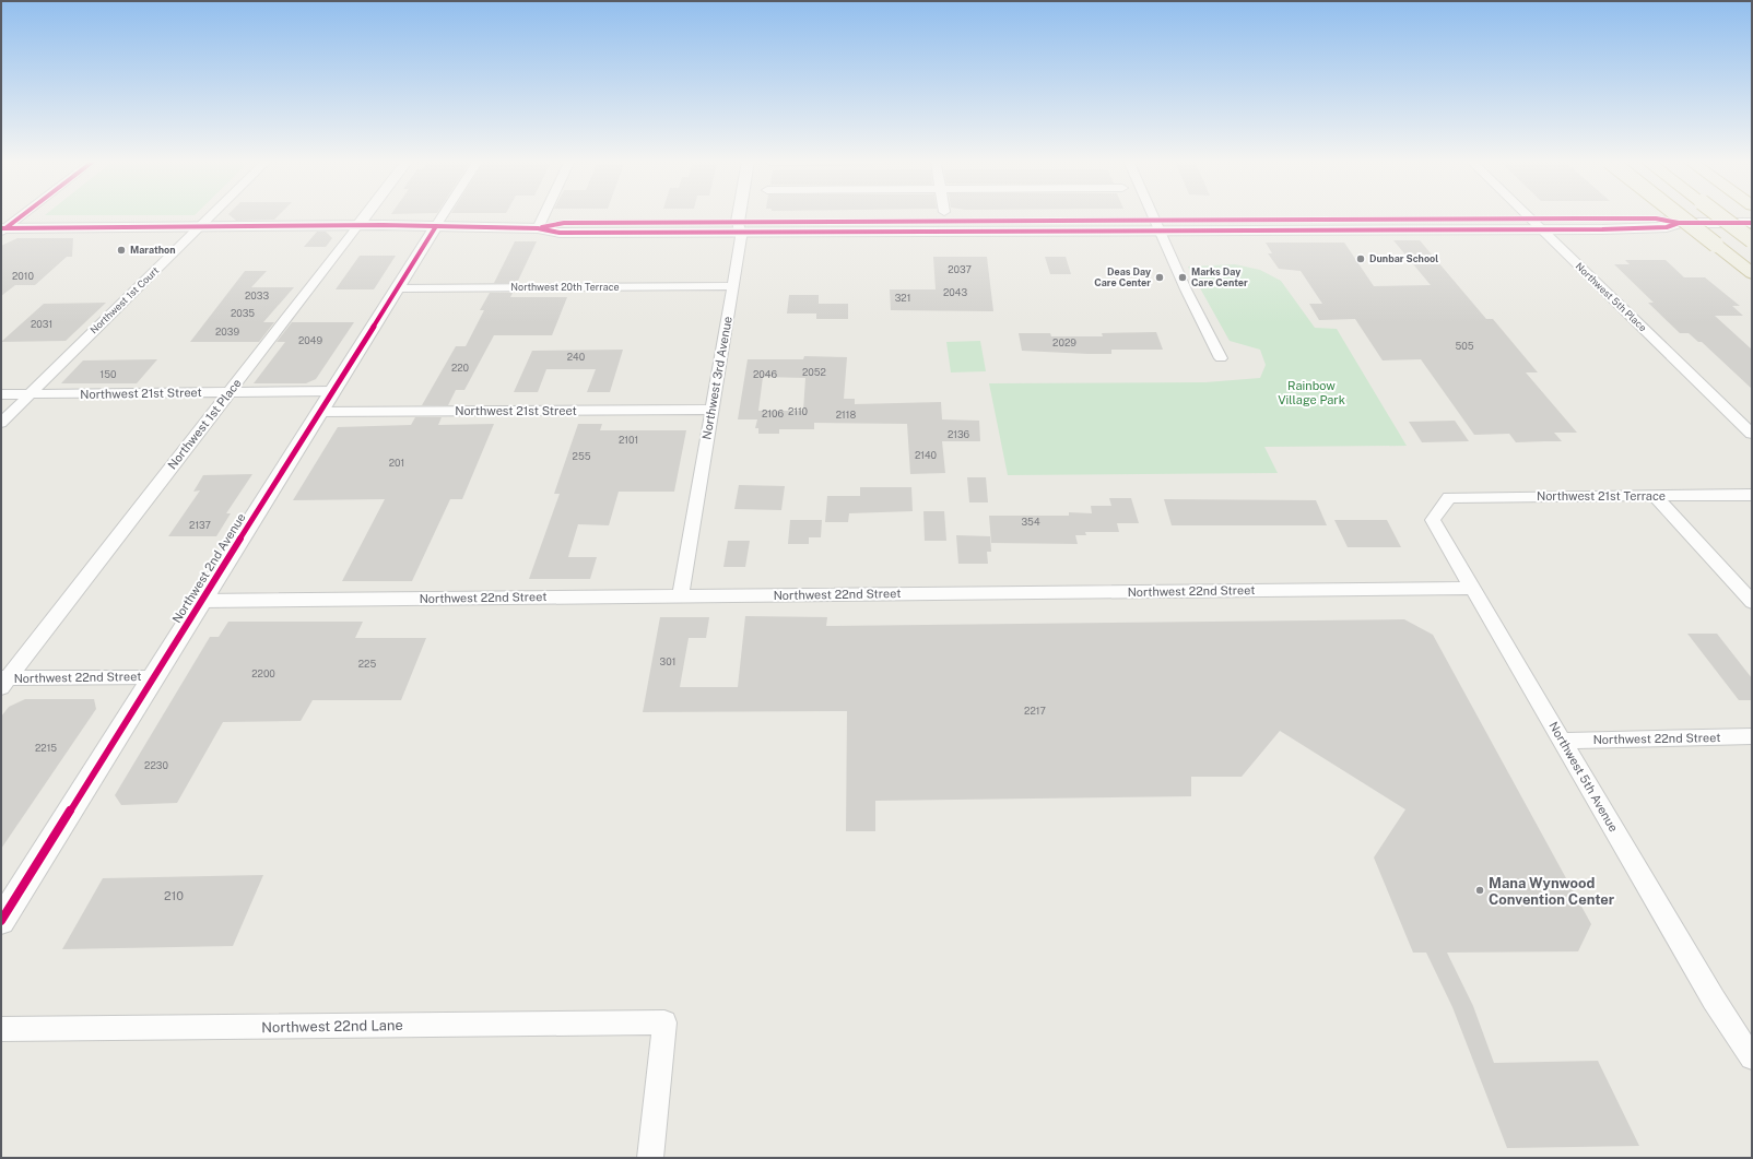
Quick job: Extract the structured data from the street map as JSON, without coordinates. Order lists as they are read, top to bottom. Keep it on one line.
{"streets":{"street":["Northwest 20th Terrace","Northwest 5th Place","Northwest 1st Court","Northwest 3rd Avenue","Northwest 21st Street","Northwest 1st Place","Northwest 21st Terrace","Northwest 2nd Avenue","Northwest 22nd Street","Northwest 5th Avenue","Northwest 22nd Lane"]},"crossings":[["Northwest 20th Terrace","Northwest 3rd Avenue"],["Northwest 20th Terrace","Northwest 2nd Avenue"],["Northwest 1st Court","Northwest 21st Street"],["Northwest 3rd Avenue","Northwest 21st Street"],["Northwest 3rd Avenue","Northwest 22nd Street"],["Northwest 21st Street","Northwest 1st Place"],["Northwest 21st Street","Northwest 2nd Avenue"],["Northwest 1st Place","Northwest 22nd Street"],["Northwest 21st Terrace","Northwest 5th Avenue"],["Northwest 2nd Avenue","Northwest 22nd Street"],["Northwest 22nd Street","Northwest 5th Avenue"]],"parks":["Rainbow Village Park"],"places":["Marathon","Dunbar School","Deas Day Care Center","Marks Day Care Center","Mana Wynwood Convention Center"],"house_numbers":["2037","2010","2043","2033","321","2035","2031","2039","2049","2029","505","240","220","2052","150","2046","2110","2106","2118","2136","2101","2140","255","201","354","2137","301","225","2200","2217","2215","2230","210"]}
